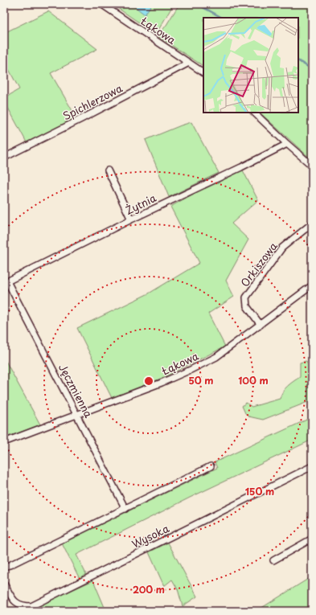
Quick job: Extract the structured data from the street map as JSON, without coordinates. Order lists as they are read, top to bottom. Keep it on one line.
{"streets":{"street":["Łąkowa","Spichlerzowa","Żytnia","Orkiszowa","Jęczmienna","Wysoka"]},"crossings":[["Łąkowa","Spichlerzowa"],["Łąkowa","Orkiszowa"],["Łąkowa","Jęczmienna"],["Żytnia","Jęczmienna"]],"rings":["50 m","100 m","150 m","200 m"]}
